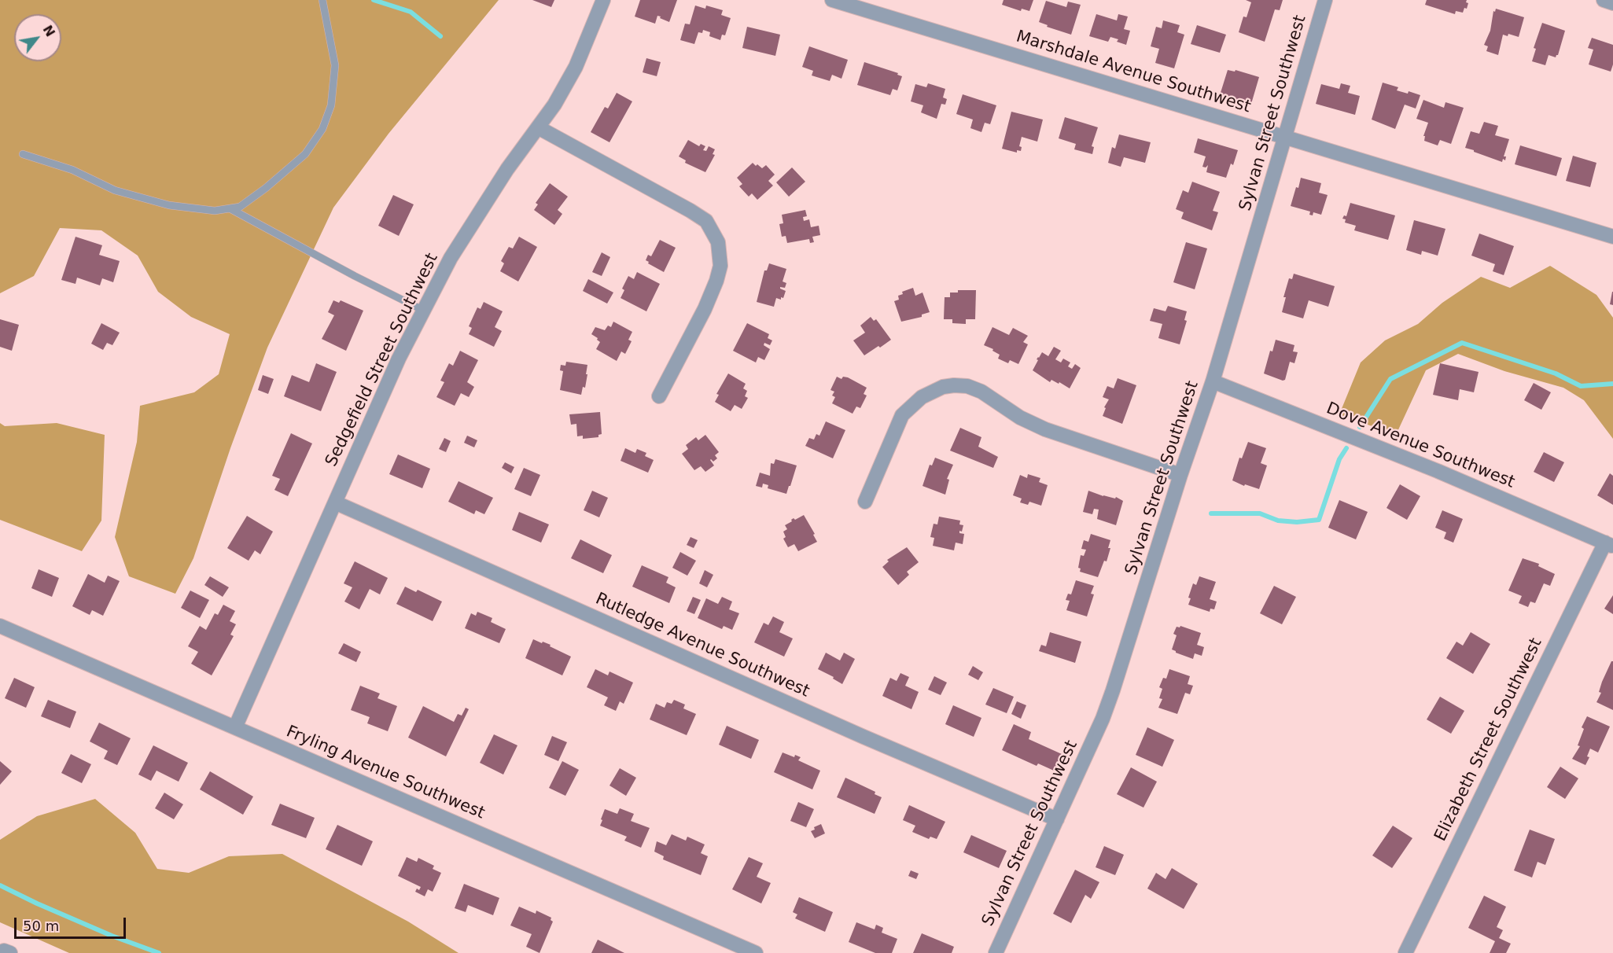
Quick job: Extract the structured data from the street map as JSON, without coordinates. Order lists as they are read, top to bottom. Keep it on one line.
{"streets":{"street":["Marshdale Avenue Southwest","Sylvan Street Southwest","Sedgefield Street Southwest","Dove Avenue Southwest","Rutledge Avenue Southwest","Elizabeth Street Southwest","Fryling Avenue Southwest"]},"crossings":[["Marshdale Avenue Southwest","Sylvan Street Southwest"],["Sylvan Street Southwest","Dove Avenue Southwest"],["Sylvan Street Southwest","Rutledge Avenue Southwest"],["Sedgefield Street Southwest","Rutledge Avenue Southwest"],["Sedgefield Street Southwest","Fryling Avenue Southwest"],["Dove Avenue Southwest","Elizabeth Street Southwest"]],"scale_bar":"50 m","north":"top right"}
